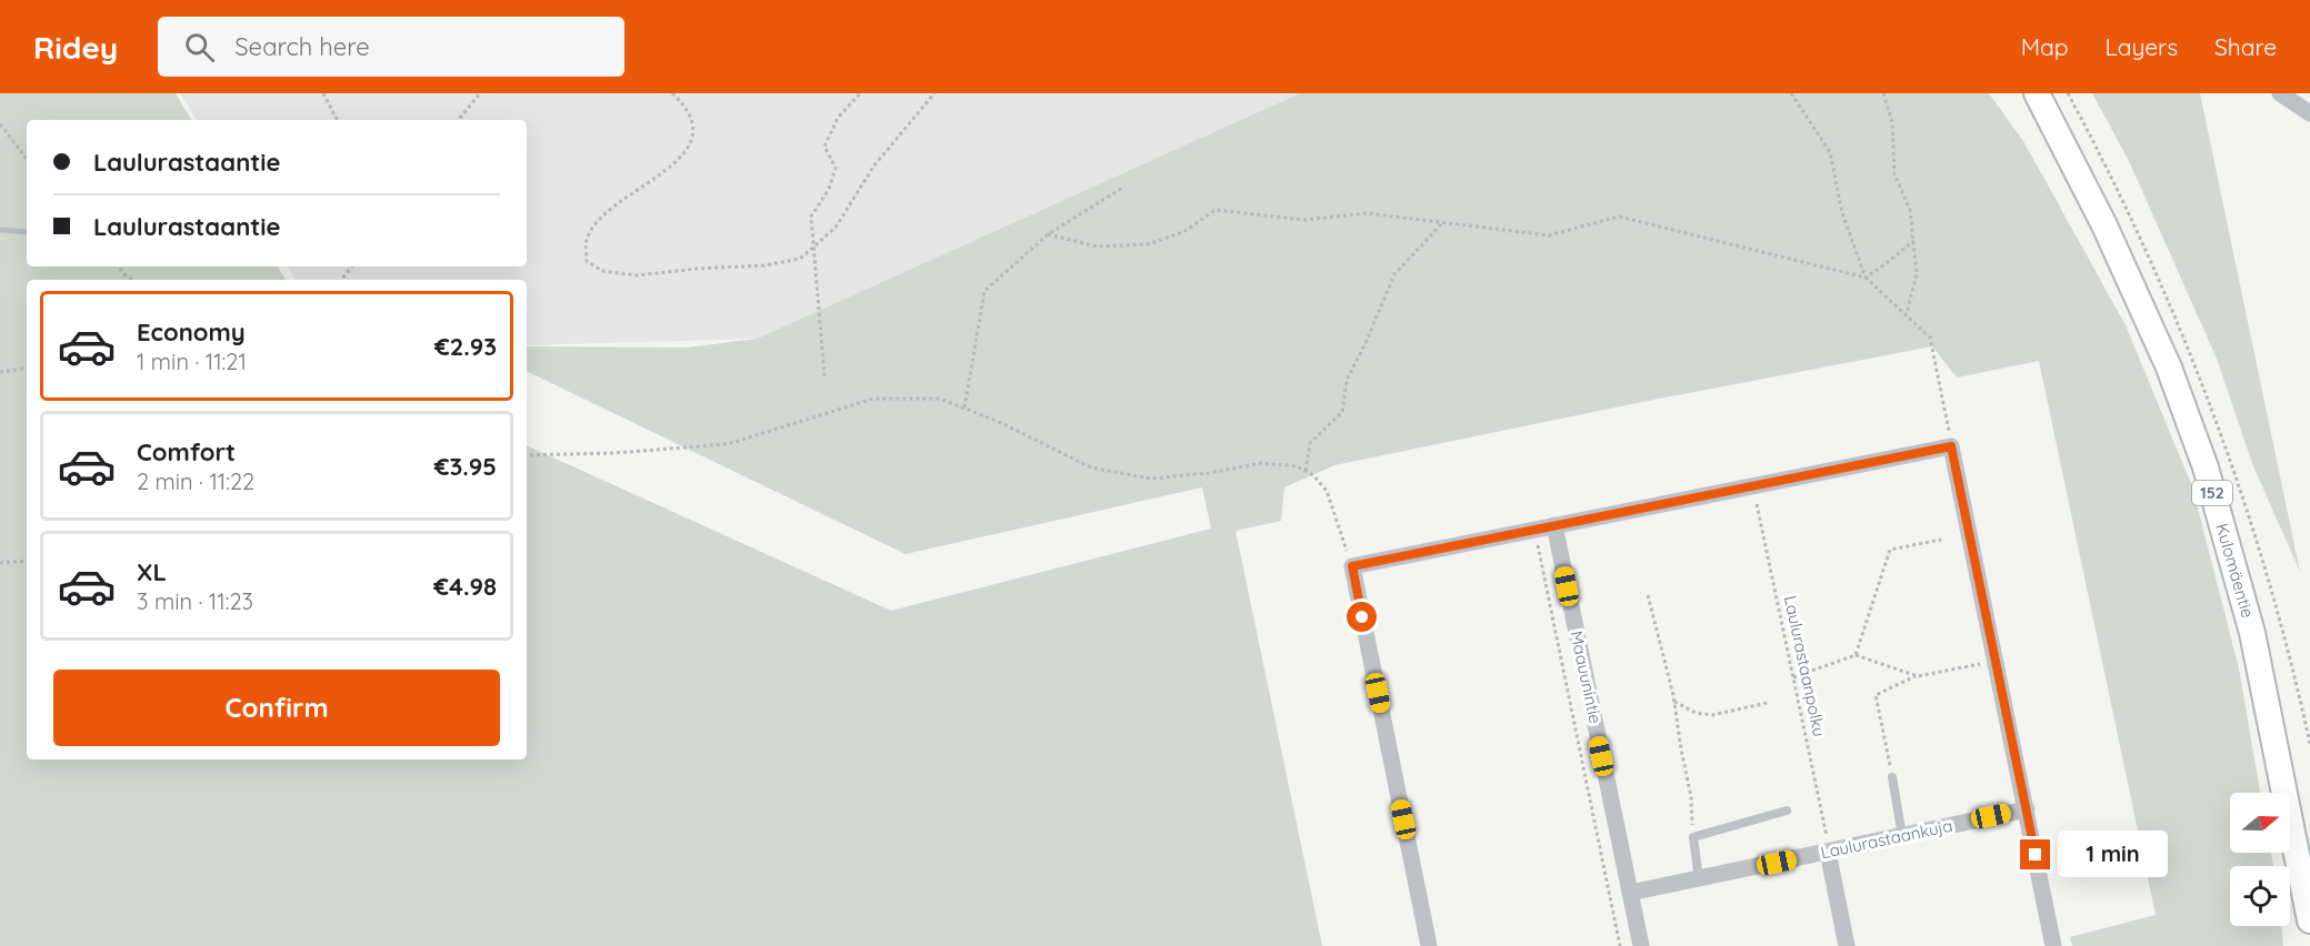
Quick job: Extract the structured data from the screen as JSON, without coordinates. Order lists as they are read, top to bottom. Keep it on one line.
{"streets":{"main road":["152","Kulomäentie"],"street":["Maauunintie","Laulurastaankuja"],"path":["Laulurastaanpolku"]},"crossings":[["Laulurastaanpolku","Laulurastaankuja"],["Maauunintie","Laulurastaankuja"]],"north":"right","page":{"header":"Ridey","search":"Search here","nav":["Map","Layers","Share"],"banner":["Laulurastaantie","Laulurastaantie"],"list":[{"name":"Economy","note":"1 min · 11:21","value":"€2.93"},{"name":"Comfort","note":"2 min · 11:22","value":"€3.95"},{"name":"XL","note":"3 min · 11:23","value":"€4.98"}],"buttons":"Confirm","bubble":"1 min"}}
